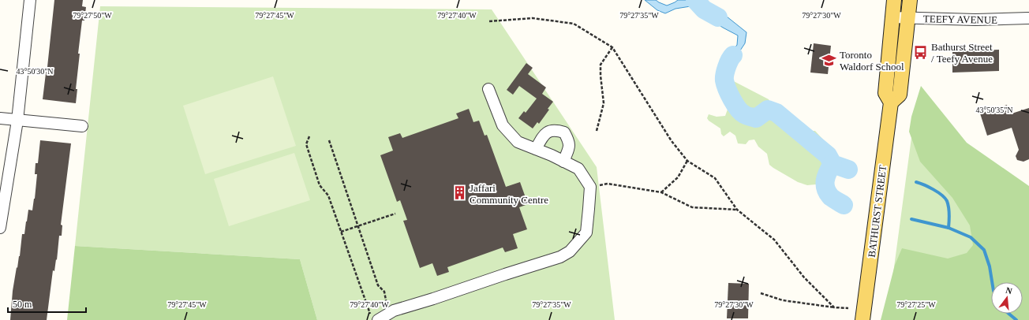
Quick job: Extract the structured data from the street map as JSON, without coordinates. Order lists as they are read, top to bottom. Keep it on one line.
{"streets":{"main road":["BATHURST STREET"],"street":["TEEFY AVENUE"]},"crossings":[["TEEFY AVENUE","BATHURST STREET"]],"places":{"bus stop":["Bathurst Street / Teefy Avenue"],"school or university":["Toronto Waldorf School"],"building":["Jaffari Community Centre"]},"scale_bar":"50 m","north":"top","coordinates":["79°27'50\"W","79°27'45\"W","79°27'40\"W","79°27'35\"W","79°27'30\"W","43°50'30\"N","43°50'35\"N","79°27'25\"W"]}
